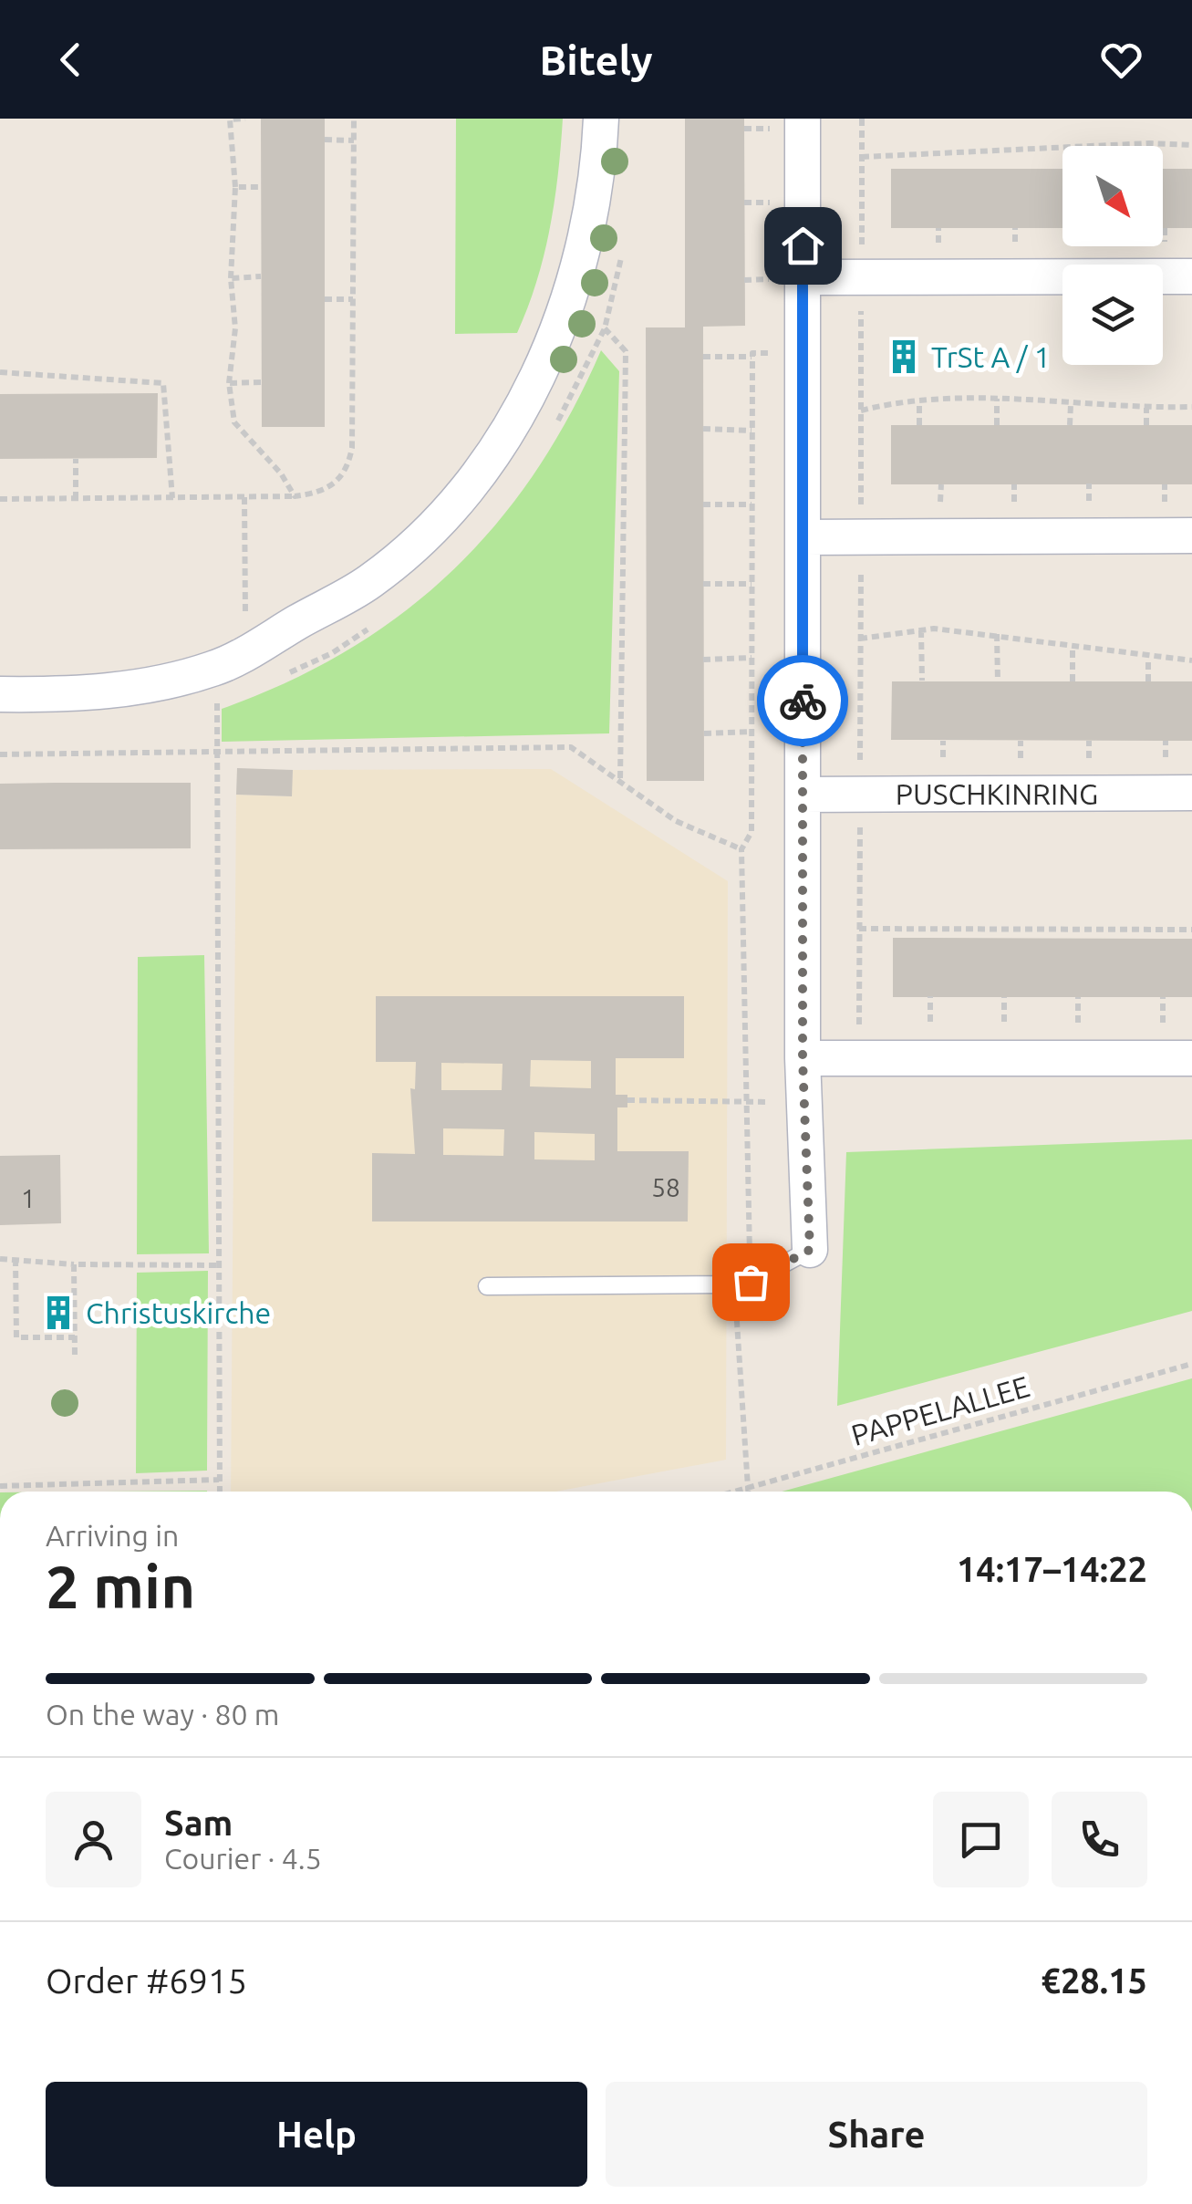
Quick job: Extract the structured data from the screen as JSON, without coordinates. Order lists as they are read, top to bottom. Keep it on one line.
{"streets":{"street":["PUSCHKINRING"],"path":["PAPPELALLEE"]},"places":{"building":["TrSt A / 1","Christuskirche"]},"house_numbers":["58","1"],"north":"bottom right","page":{"header":"Bitely","heading":["2 min","Arriving in","14:17–14:22"],"panel":["Sam","Courier · 4.5","Order #6915","€28.15"],"bar":"On the way · 80 m","buttons":["Help","Share"]}}
